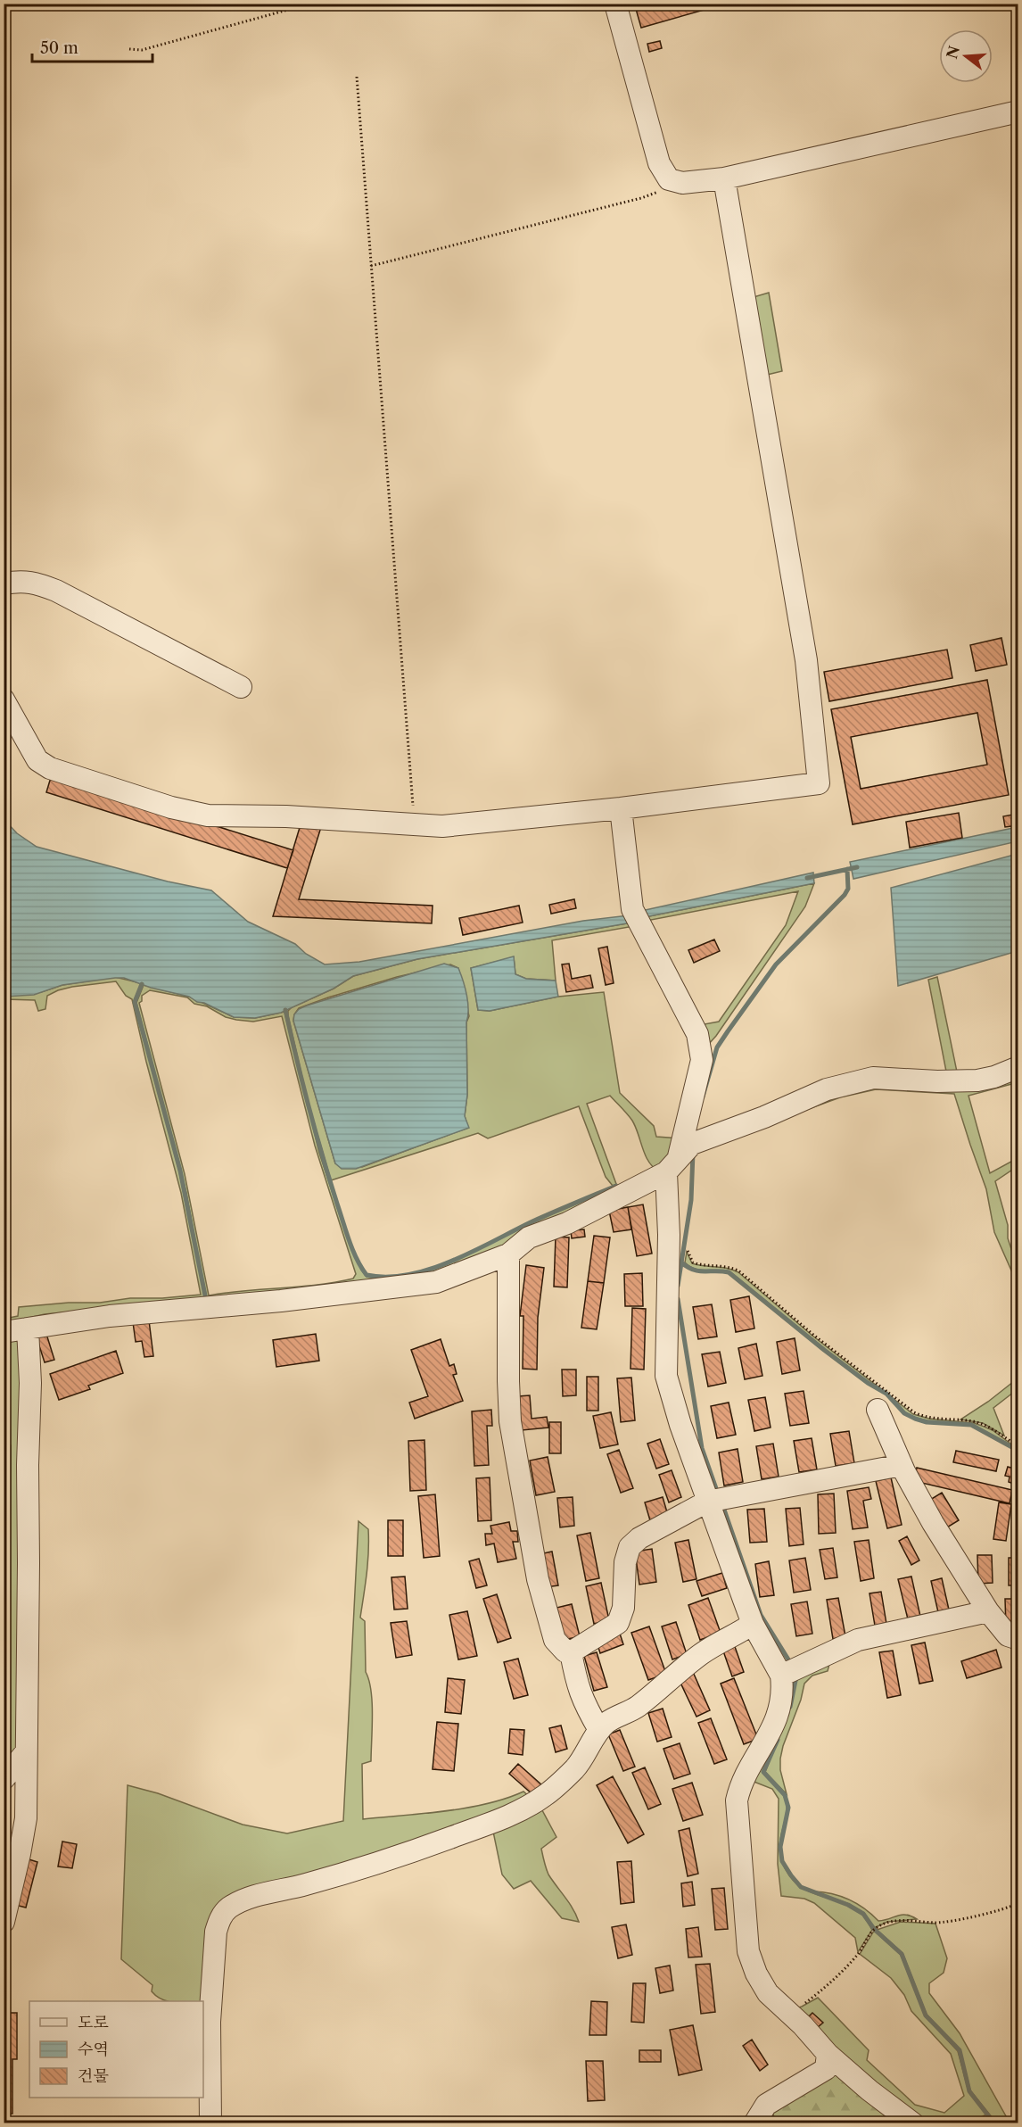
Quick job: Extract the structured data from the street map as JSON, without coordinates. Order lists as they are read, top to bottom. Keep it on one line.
{"legend":["도로","수역","건물"],"scale_bar":"50 m","north":"left"}
